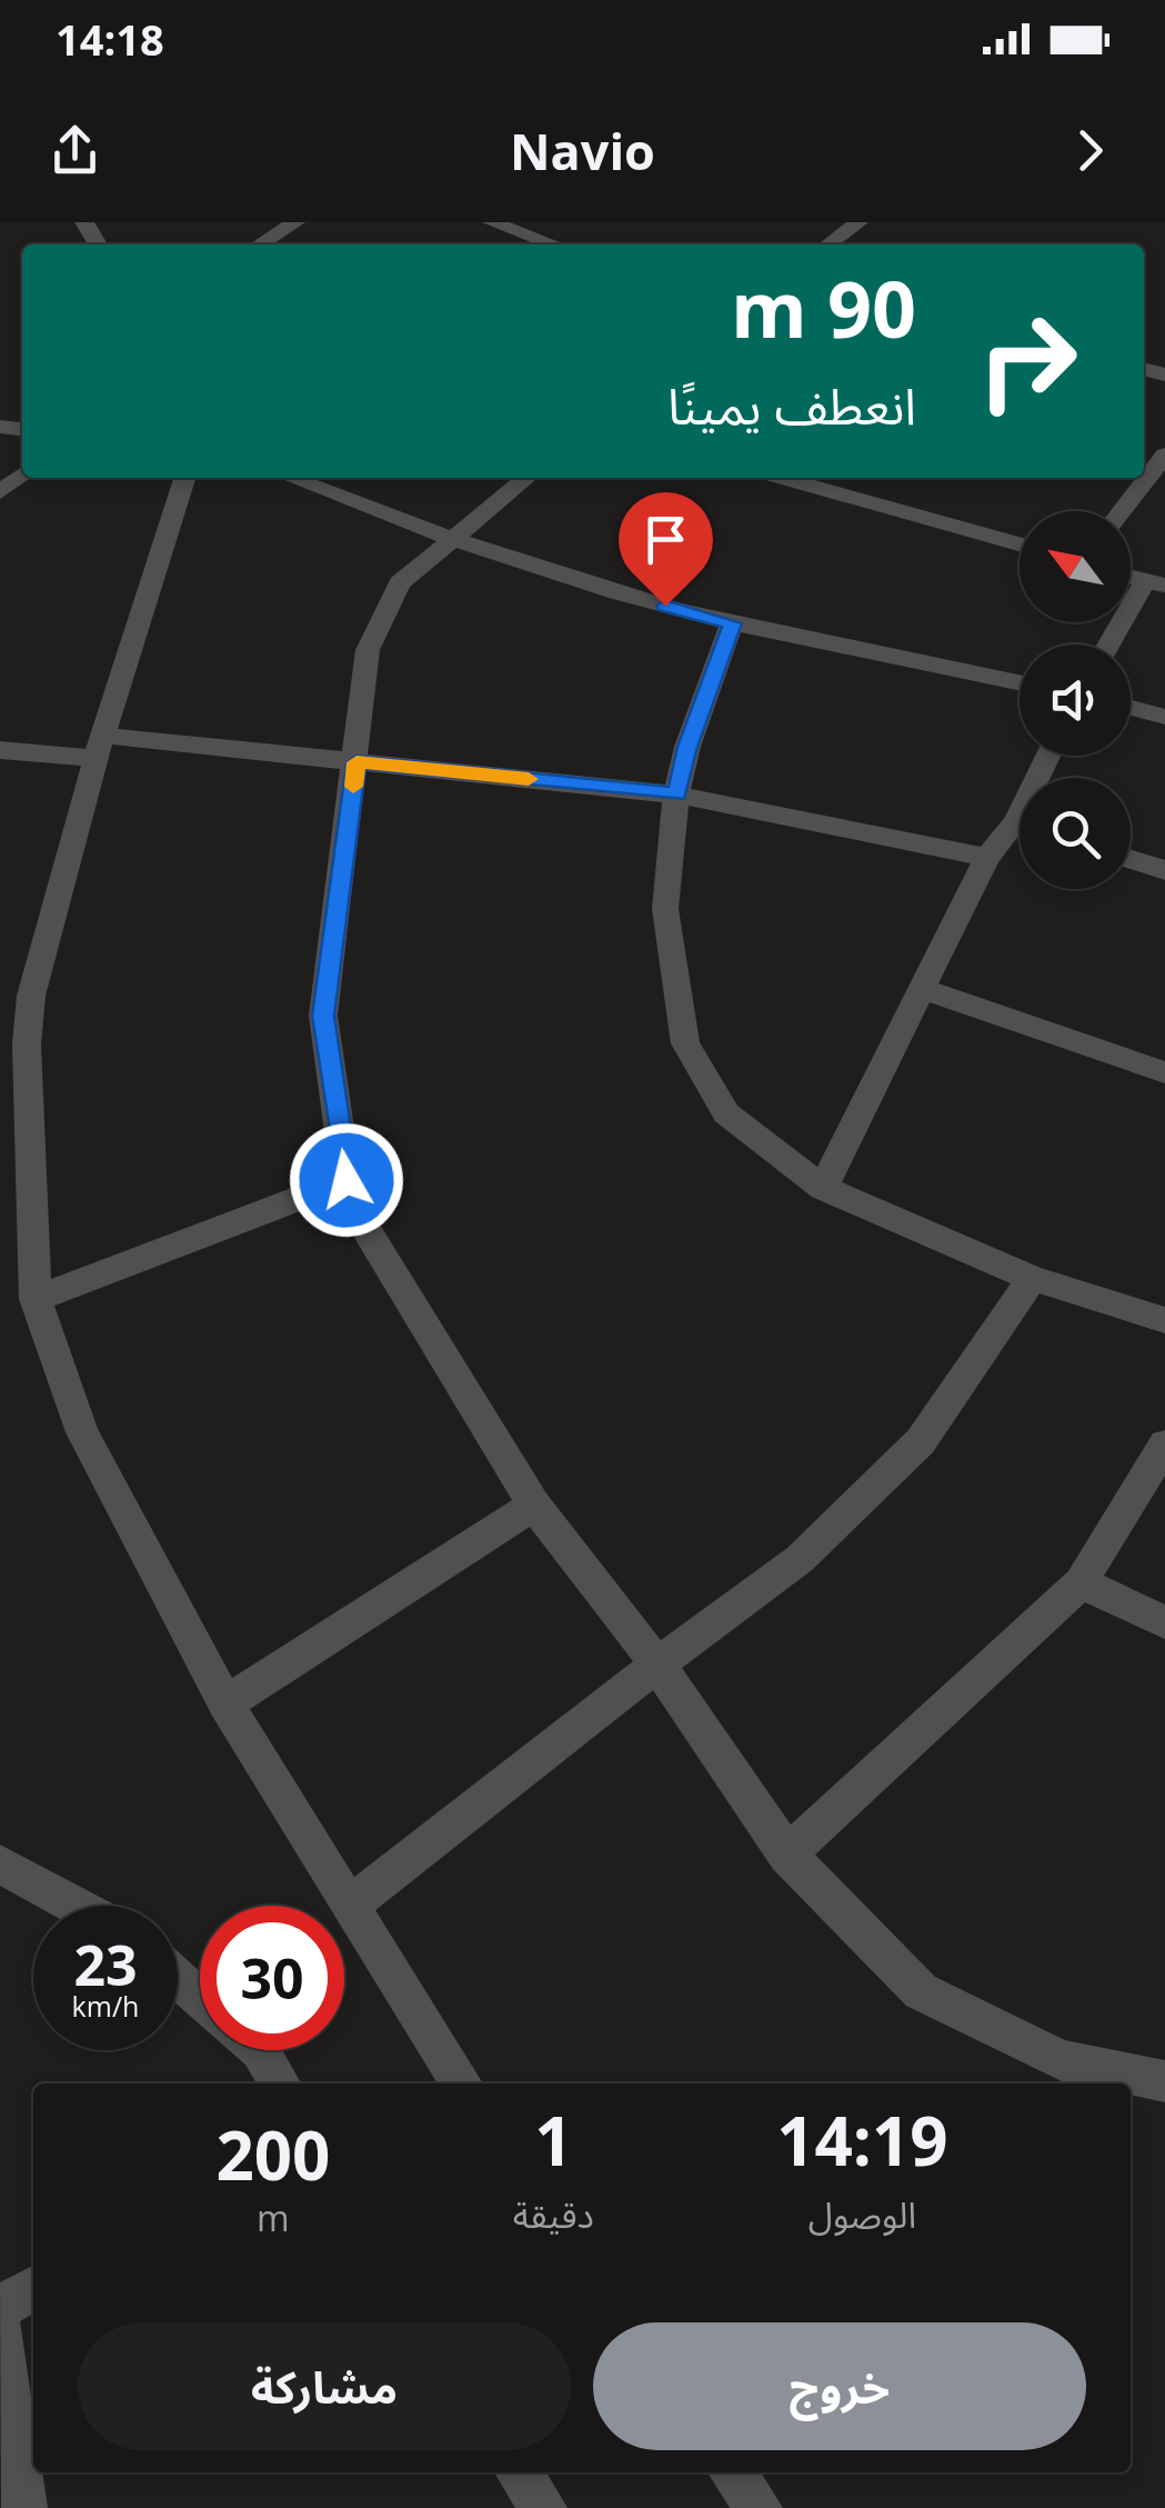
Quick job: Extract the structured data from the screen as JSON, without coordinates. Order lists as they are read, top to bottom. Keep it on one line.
{"north":"top left","page":{"status":"14:18","header":"Navio","turn":["90 m","انعطف يمينًا"],"speed":"23 km/h","limit":"30","eta":["14:19","الوصول","1","دقيقة","200","m"],"buttons":["خروج","مشاركة"]}}
